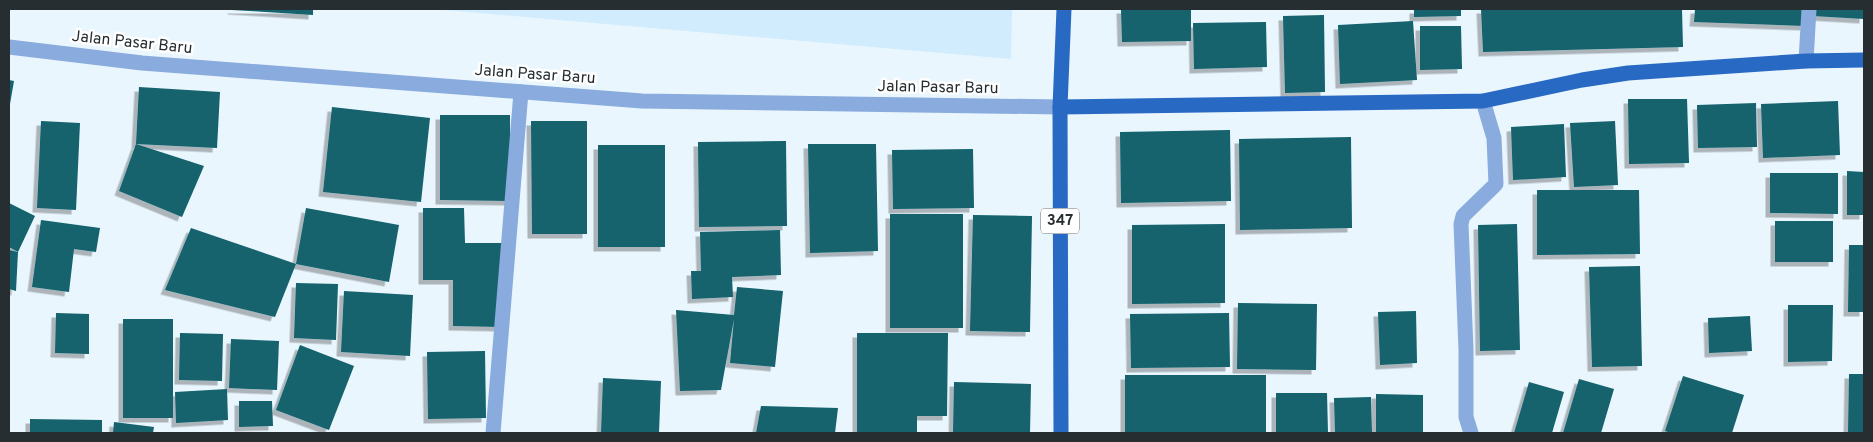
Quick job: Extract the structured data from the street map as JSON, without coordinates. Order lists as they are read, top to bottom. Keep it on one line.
{"streets":{"main road":["347"],"street":["Jalan Pasar Baru"]},"crossings":[["Jalan Pasar Baru","347"]]}
